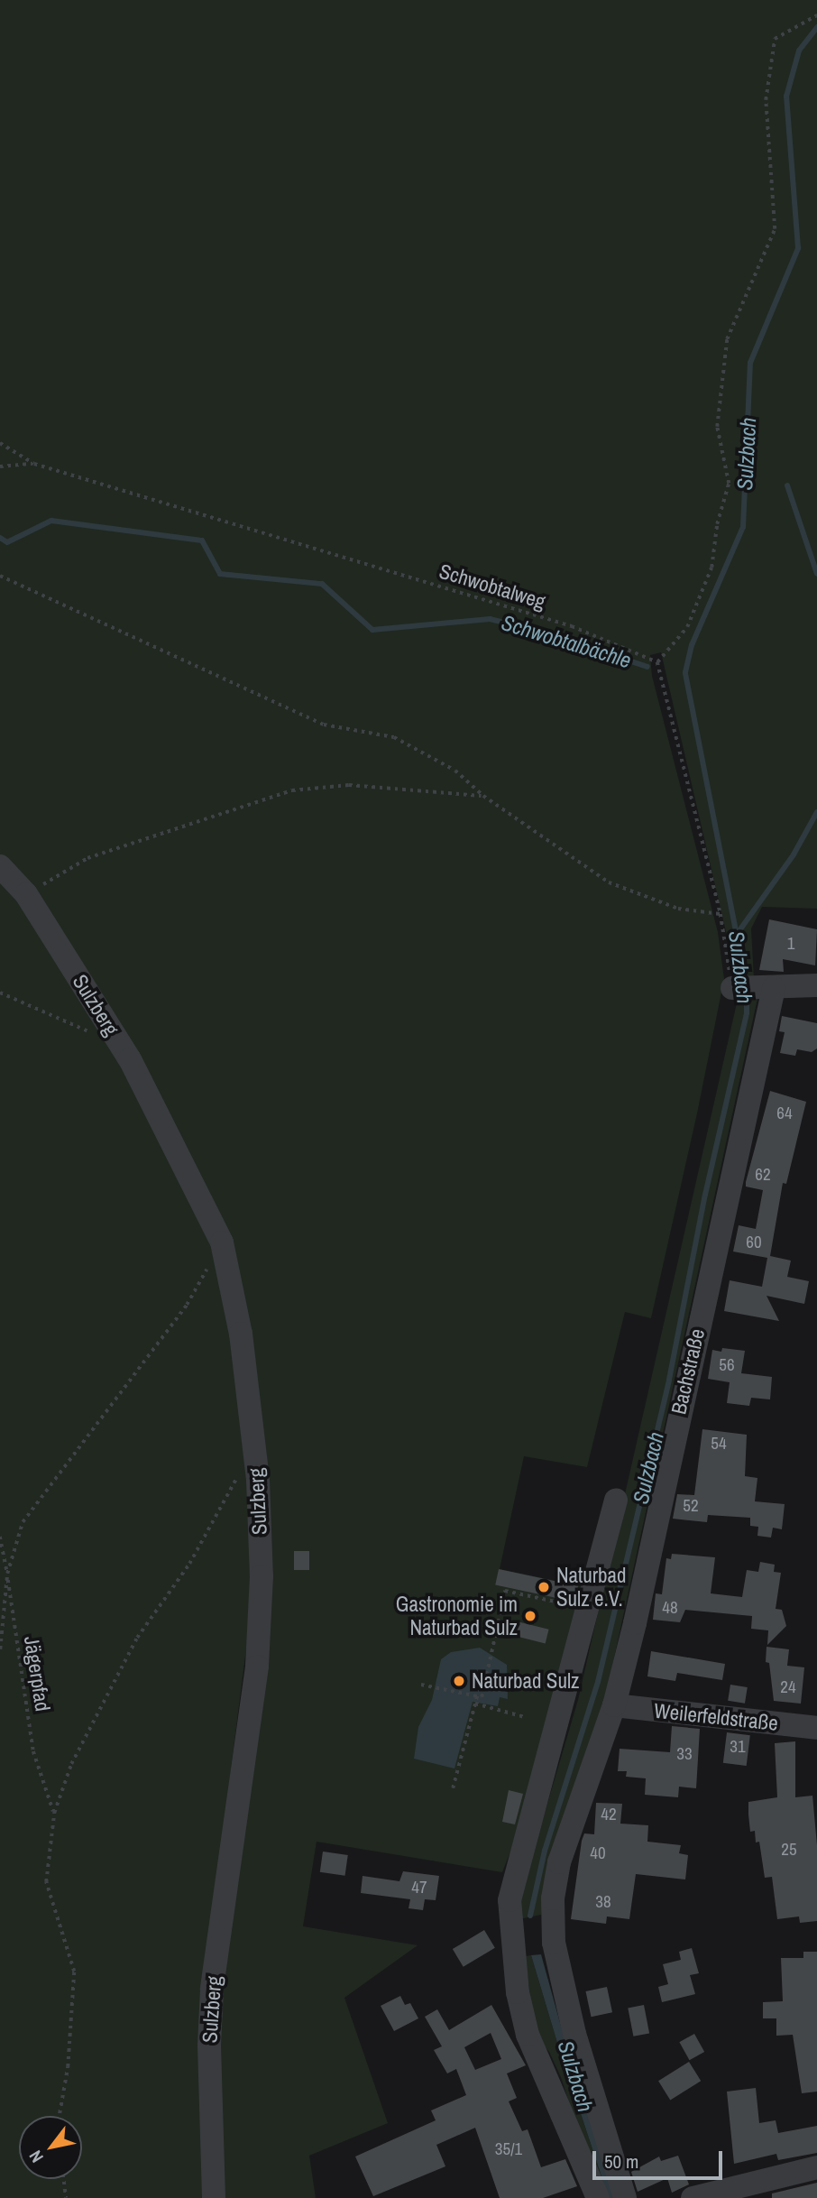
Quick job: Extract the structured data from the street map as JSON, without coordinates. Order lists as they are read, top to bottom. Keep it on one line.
{"streets":{"street":["Sulzberg","Bachstraße","Weilerfeldstraße"],"path":["Schwobtalweg","Jägerpfad"]},"crossings":[["Bachstraße","Weilerfeldstraße"]],"water":["Sulzbach","Schwobtalbächle"],"places":["Naturbad Sulz e.V.","Gastronomie im Naturbad Sulz","Naturbad Sulz"],"house_numbers":["1","64","62","60","56","54","52","48","24","31","33","42","25","40","47","38","35/1"],"scale_bar":"50 m","north":"bottom left"}
